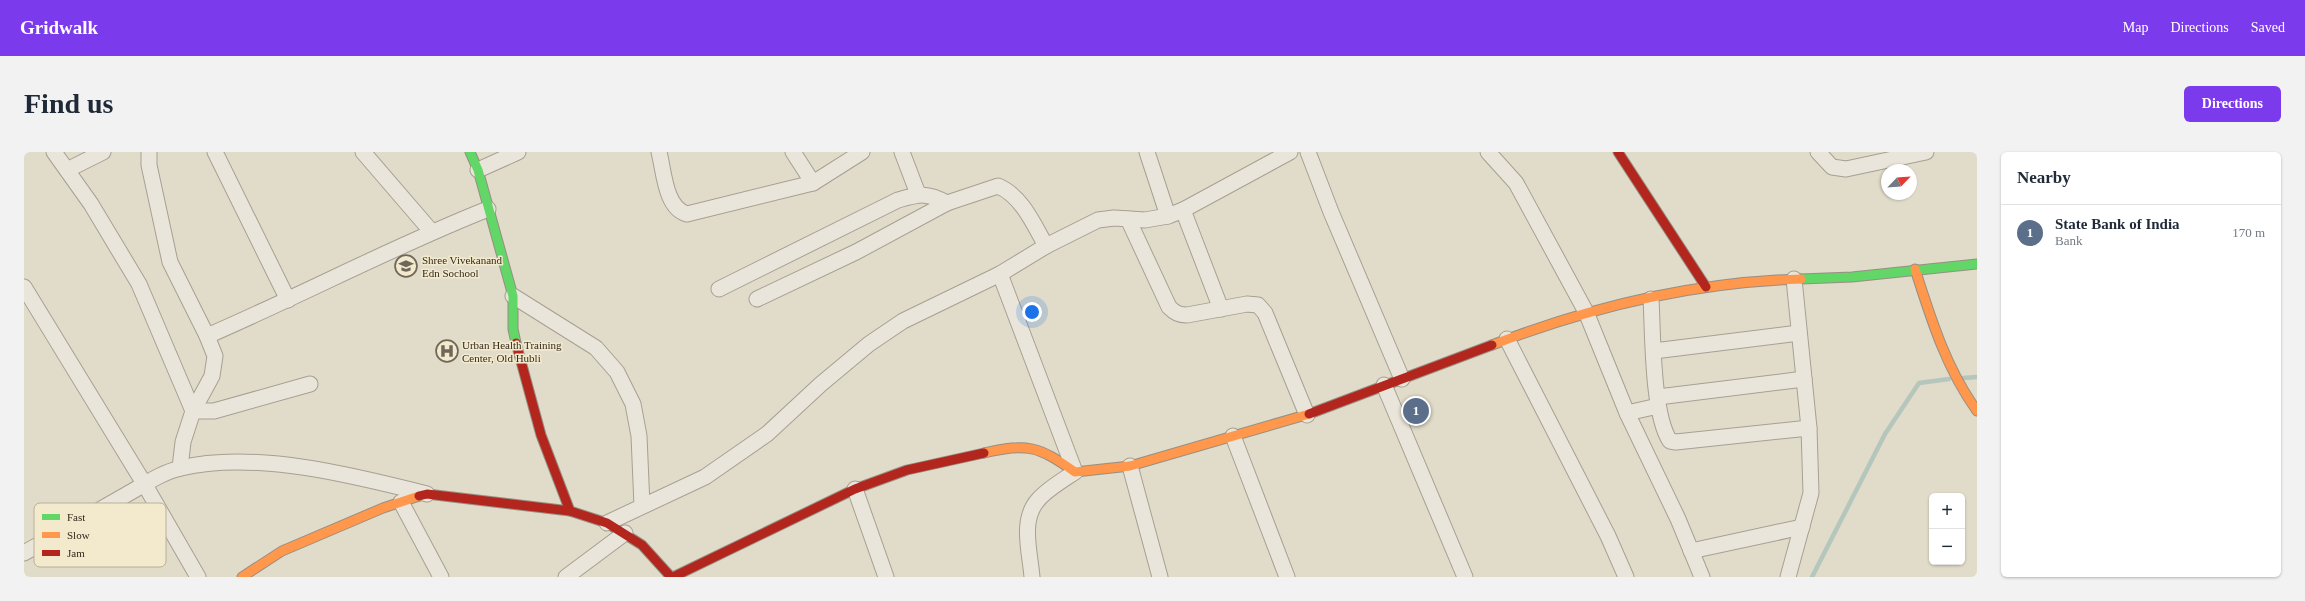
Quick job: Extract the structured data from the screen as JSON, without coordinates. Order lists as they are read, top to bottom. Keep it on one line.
{"places":{"school or university":["Shree Vivekanand Edn Sochool"],"hospital":["Urban Health Training Center, Old Hubli"]},"legend":["Fast","Slow","Jam"],"north":"top right","page":{"header":"Gridwalk","nav":["Map","Directions","Saved"],"buttons":"Directions","title":"Find us","heading":"Nearby","list":[{"mark":"1","name":"State Bank of India","note":"Bank","value":"170 m"}],"pins":"1","map_buttons":["+","−"]}}
